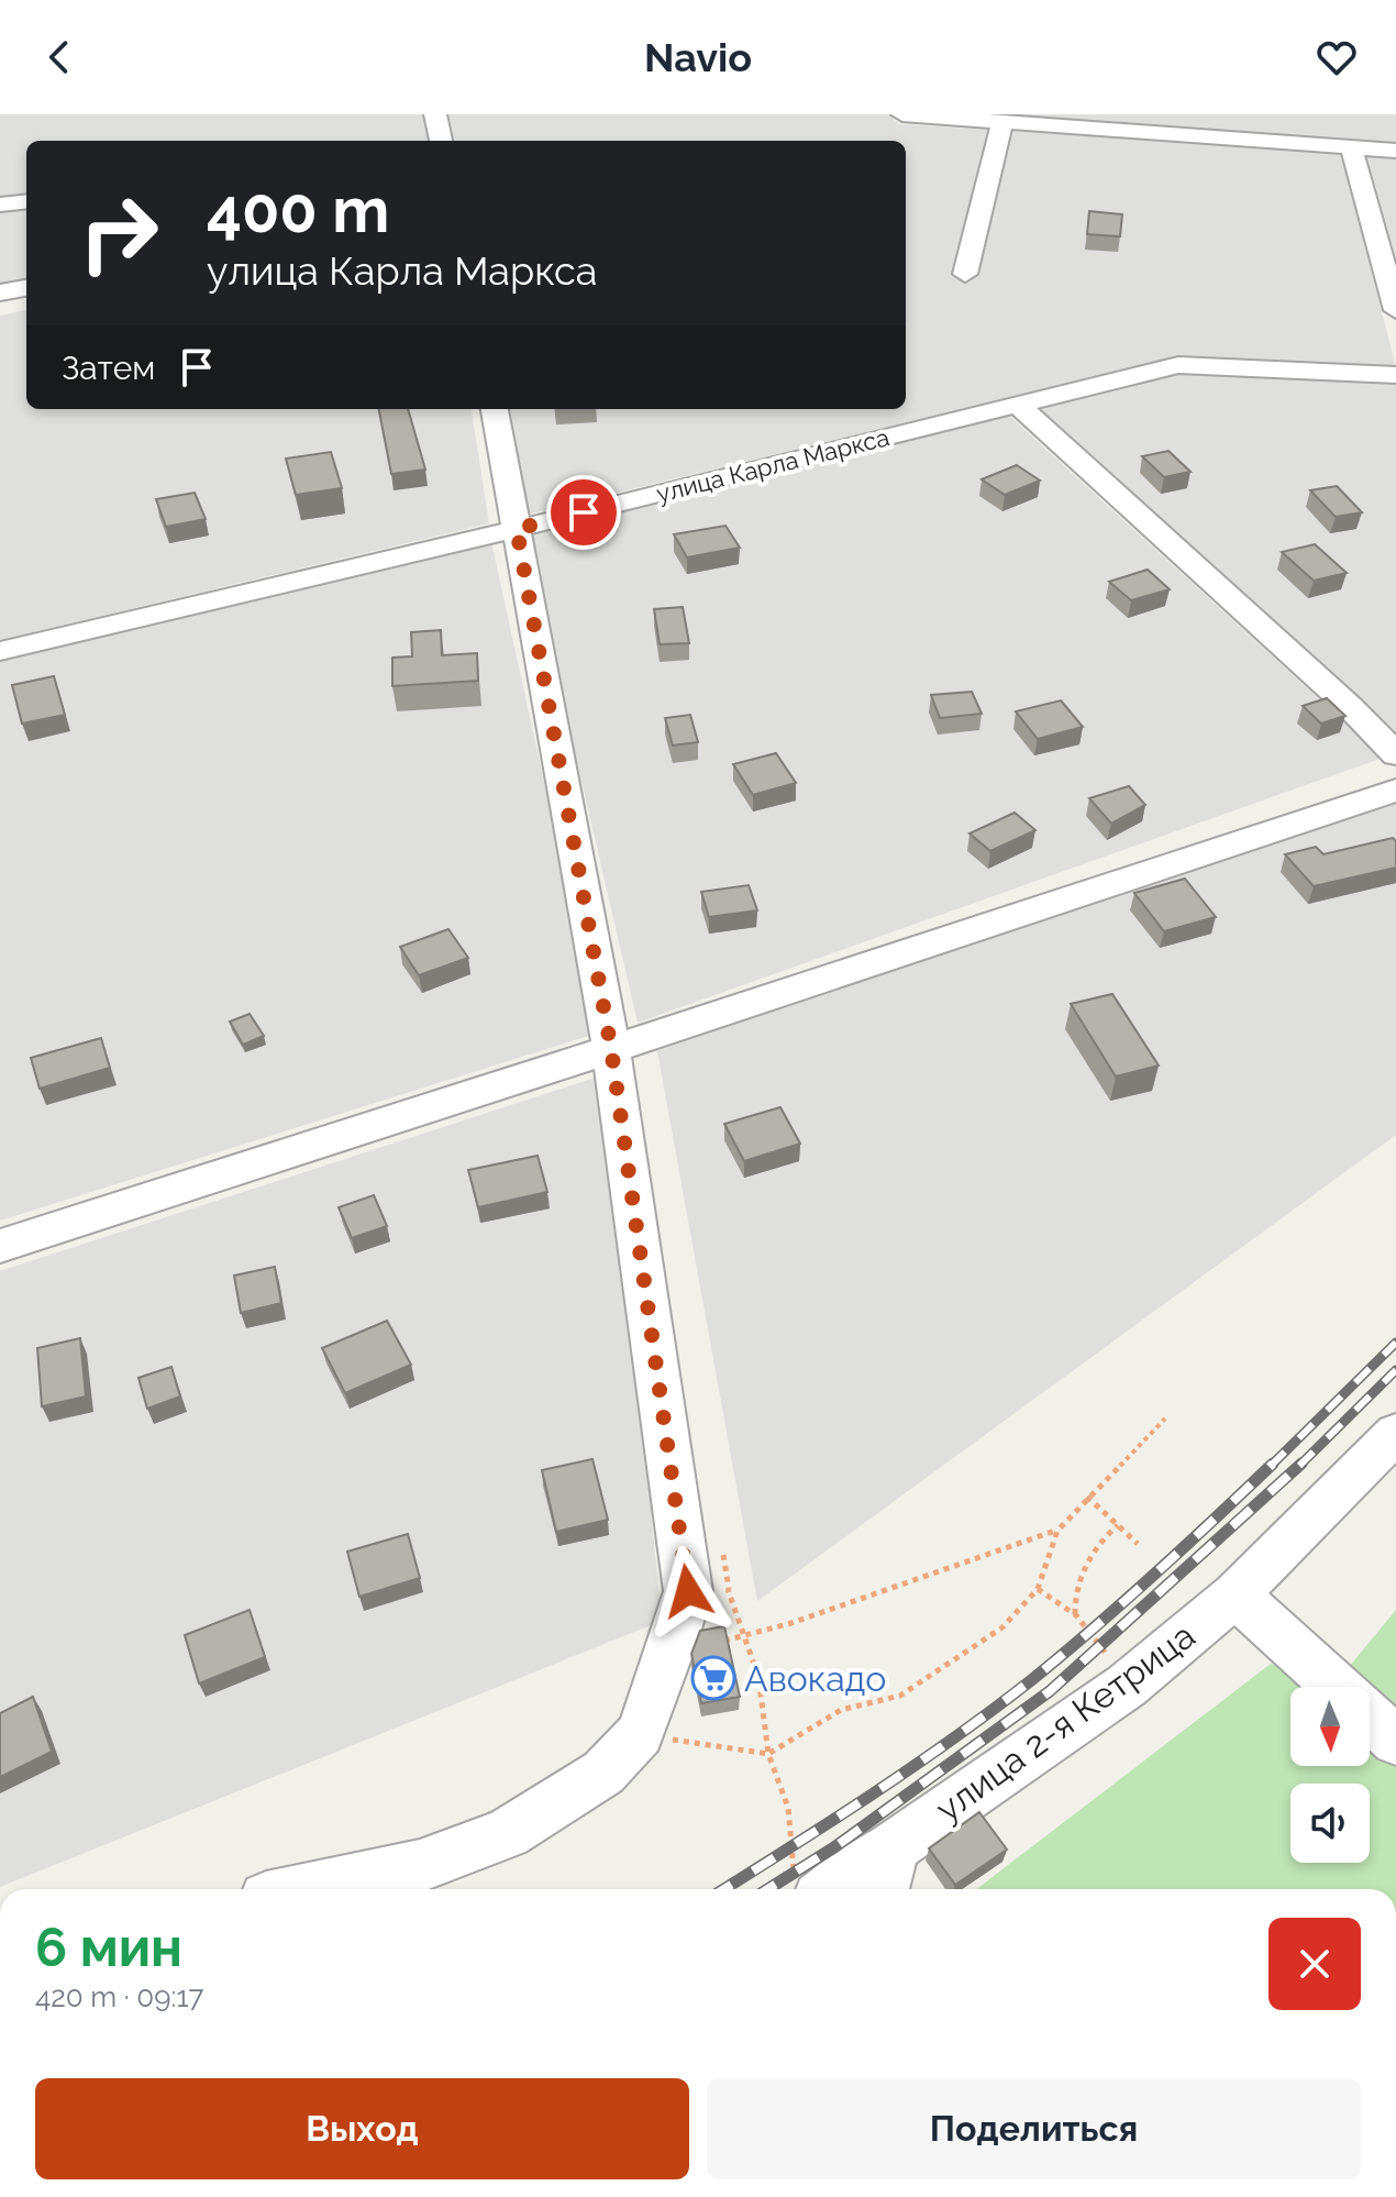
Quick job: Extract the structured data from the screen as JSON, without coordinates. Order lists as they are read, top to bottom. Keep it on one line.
{"streets":{"street":["улица Карла Маркса","улица 2-я Кетрица"]},"places":{"supermarket":["Авокадо"]},"north":"bottom","page":{"header":"Navio","turn":["400 m","улица Карла Маркса"],"then":"Затем","heading":["6 мин","420 m · 09:17"],"buttons":["Выход","Поделиться"]}}
